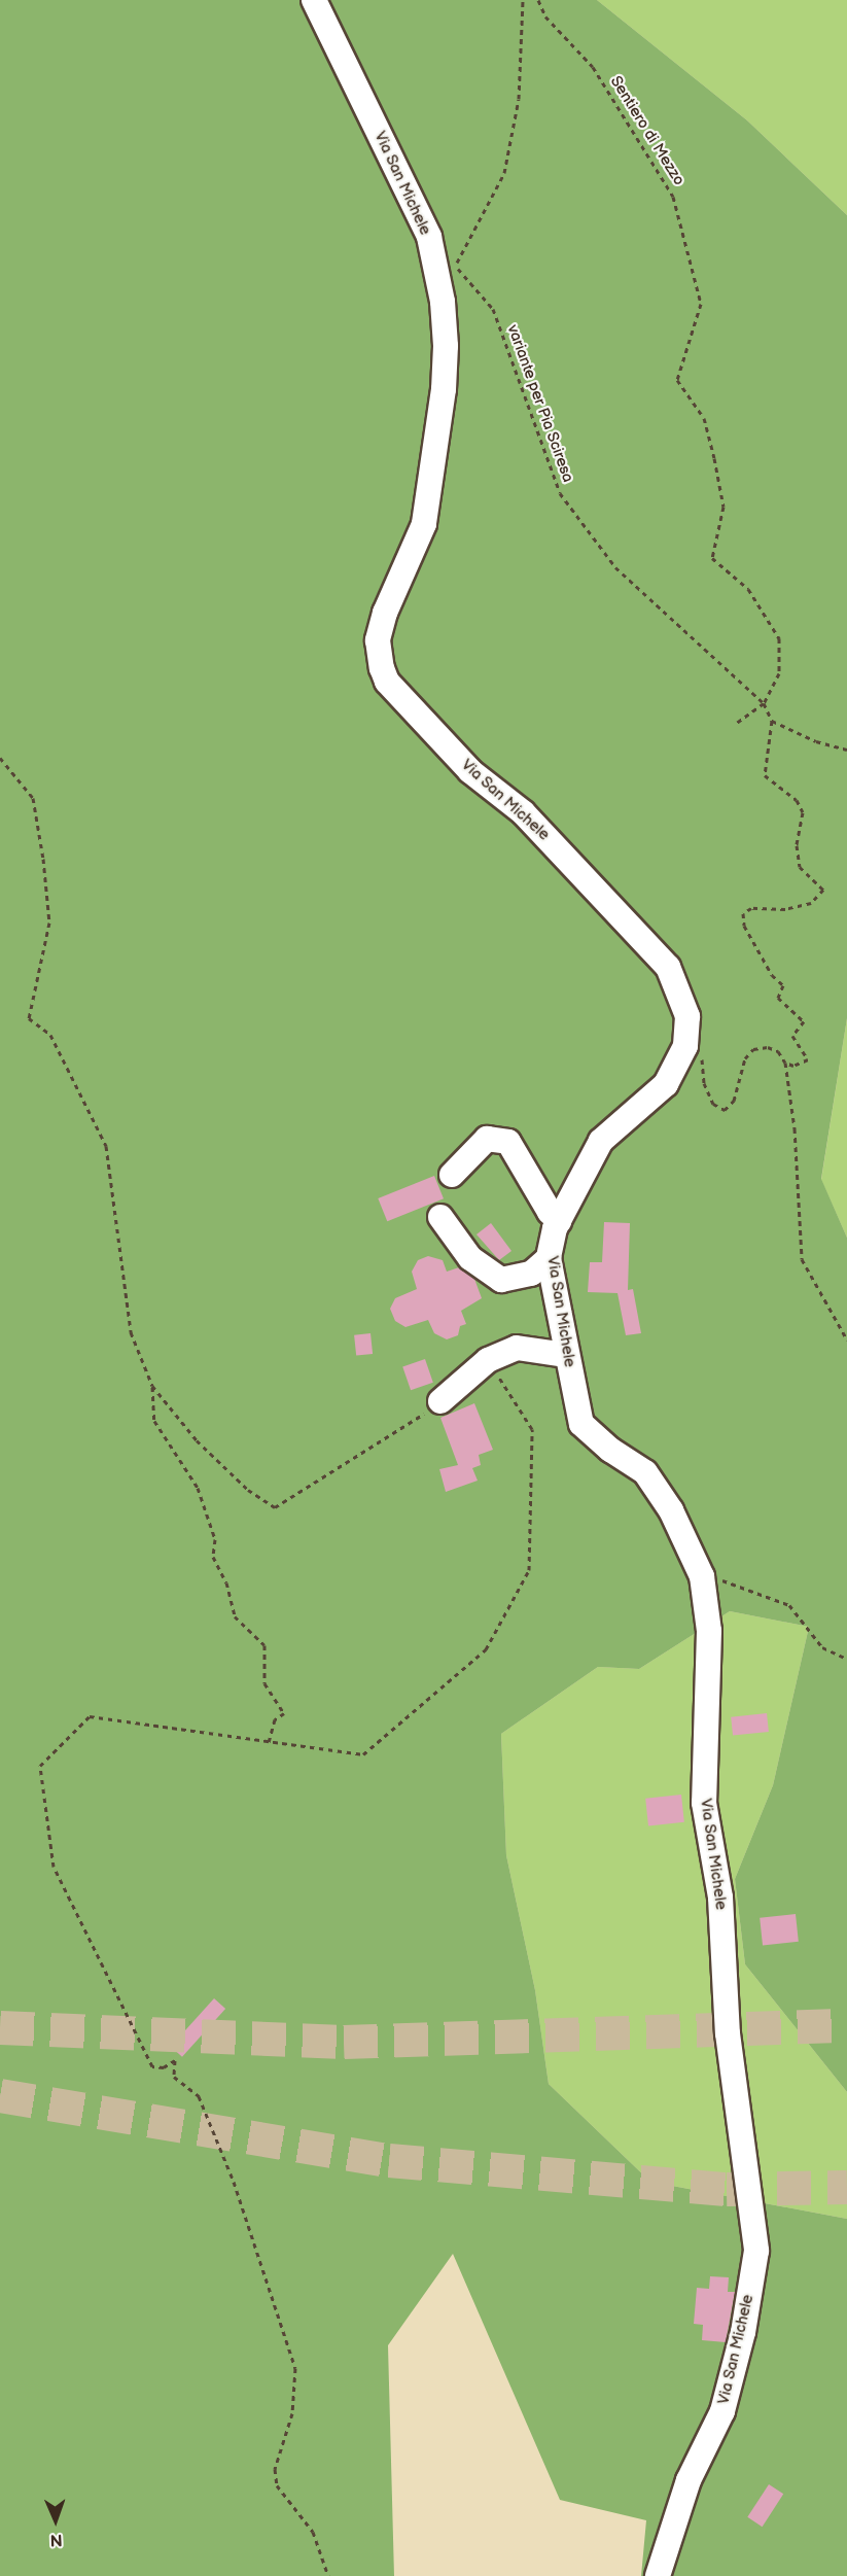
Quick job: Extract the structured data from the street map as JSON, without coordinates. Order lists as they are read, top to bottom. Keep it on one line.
{"streets":{"street":["Via San Michele"],"path":["Sentiero di Mezzo","variante per Pia Sciresa"]},"crossings":[["Sentiero di Mezzo","variante per Pia Sciresa"]],"north":"bottom"}
